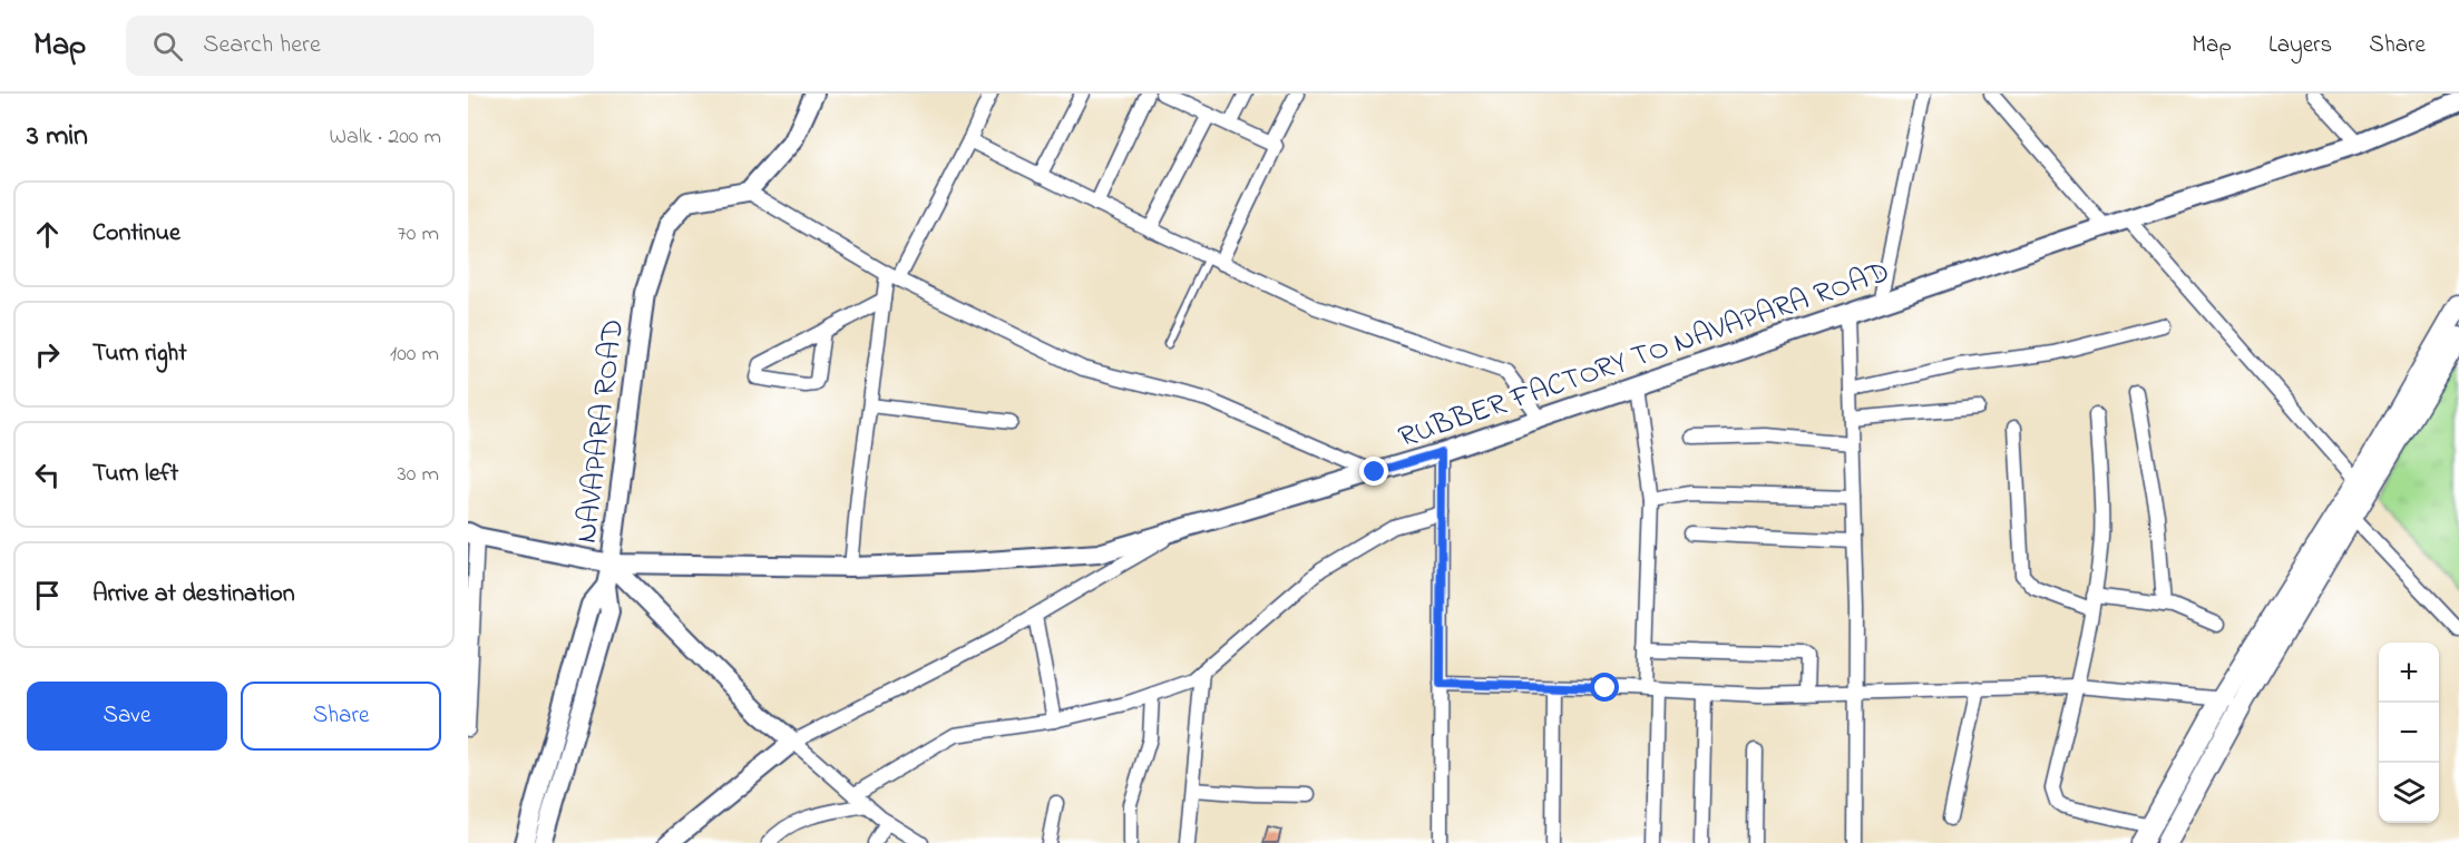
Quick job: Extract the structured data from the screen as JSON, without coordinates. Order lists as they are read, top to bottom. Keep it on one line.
{"streets":{"street":["RUBBER FACTORY TO NAVAPARA ROAD","NAVAPARA ROAD"]},"crossings":[["RUBBER FACTORY TO NAVAPARA ROAD","NAVAPARA ROAD"]],"page":{"header":"Map","search":"Search here","nav":["Map","Layers","Share"],"heading":["3 min","Walk · 200 m"],"list":[["Continue","70 m"],["Turn right","100 m"],["Turn left","30 m"],"Arrive at destination"],"map_buttons":["+","−"],"buttons":["Save","Share"]}}
